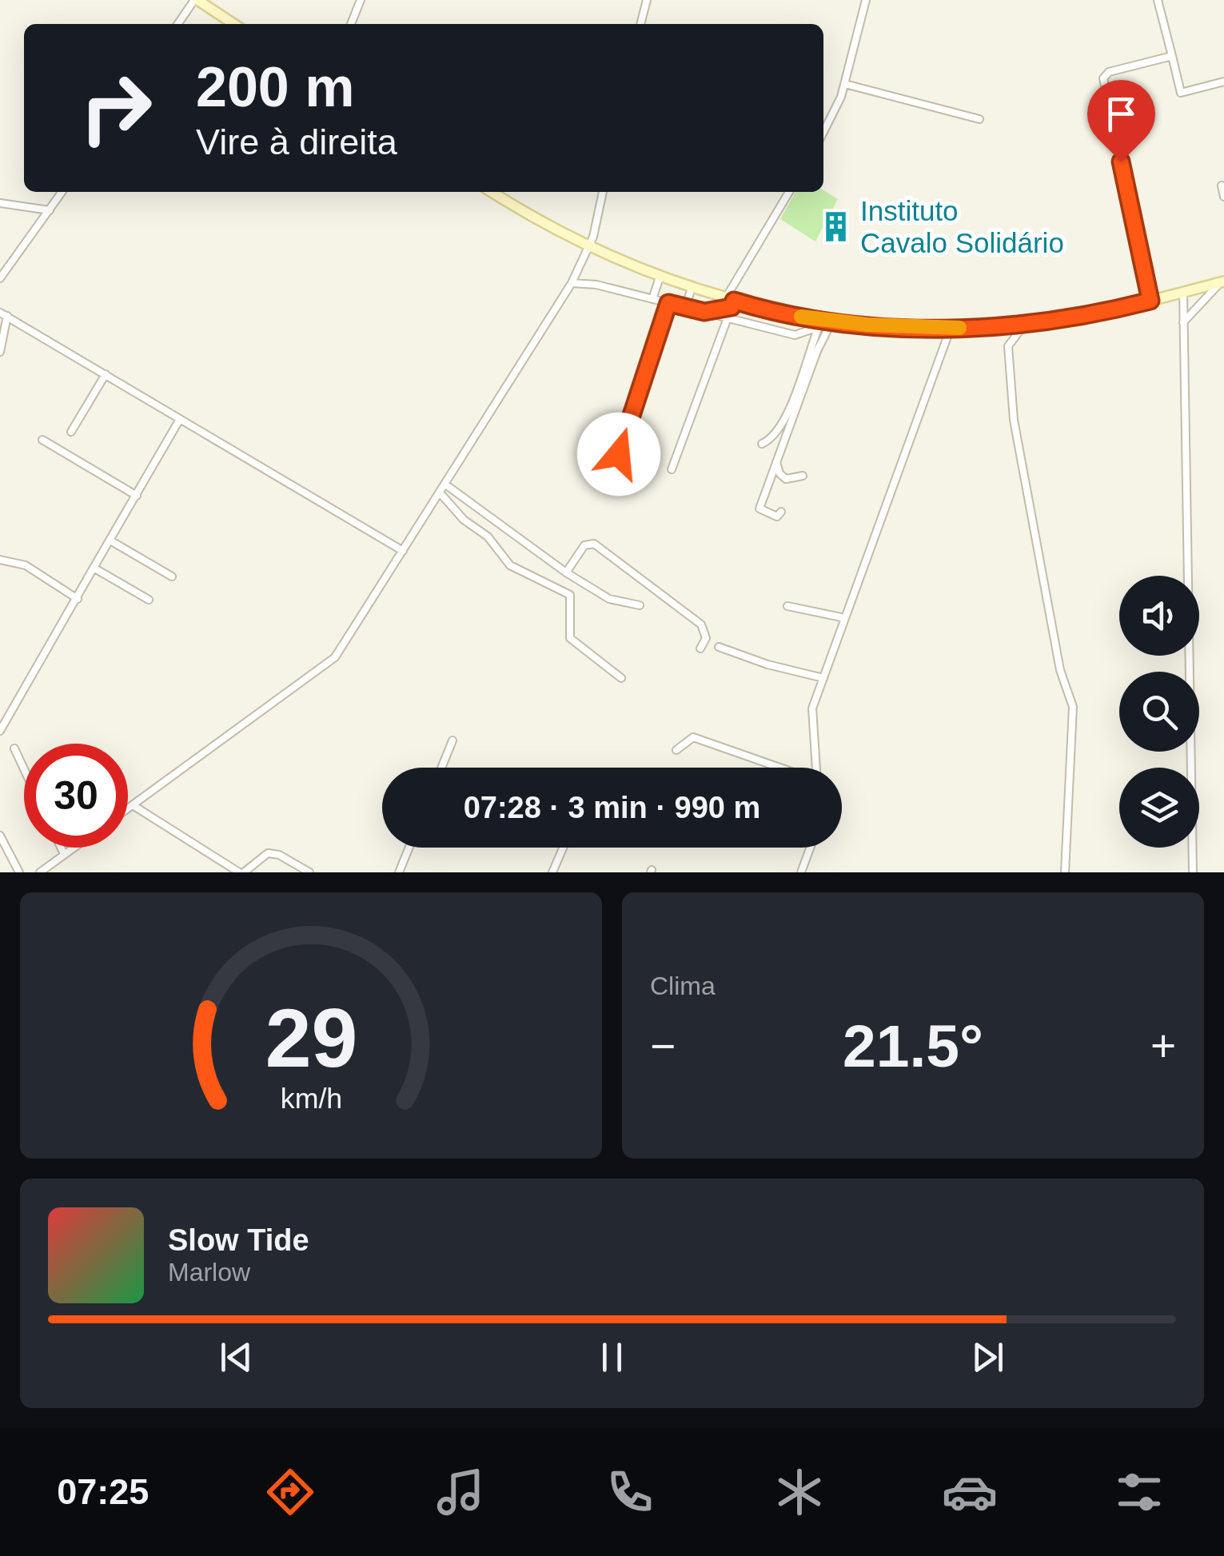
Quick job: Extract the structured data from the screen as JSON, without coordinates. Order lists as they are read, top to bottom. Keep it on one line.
{"places":{"building":["Instituto Cavalo Solidário"]},"page":{"turn":["200 m","Vire à direita"],"limit":"30","trip":"07:28 · 3 min · 990 m","tile":"Clima","heat":["−","21.5°","+"],"song":["Slow Tide","Marlow"],"tabs":"07:25","gauge":["29","km/h"]}}
